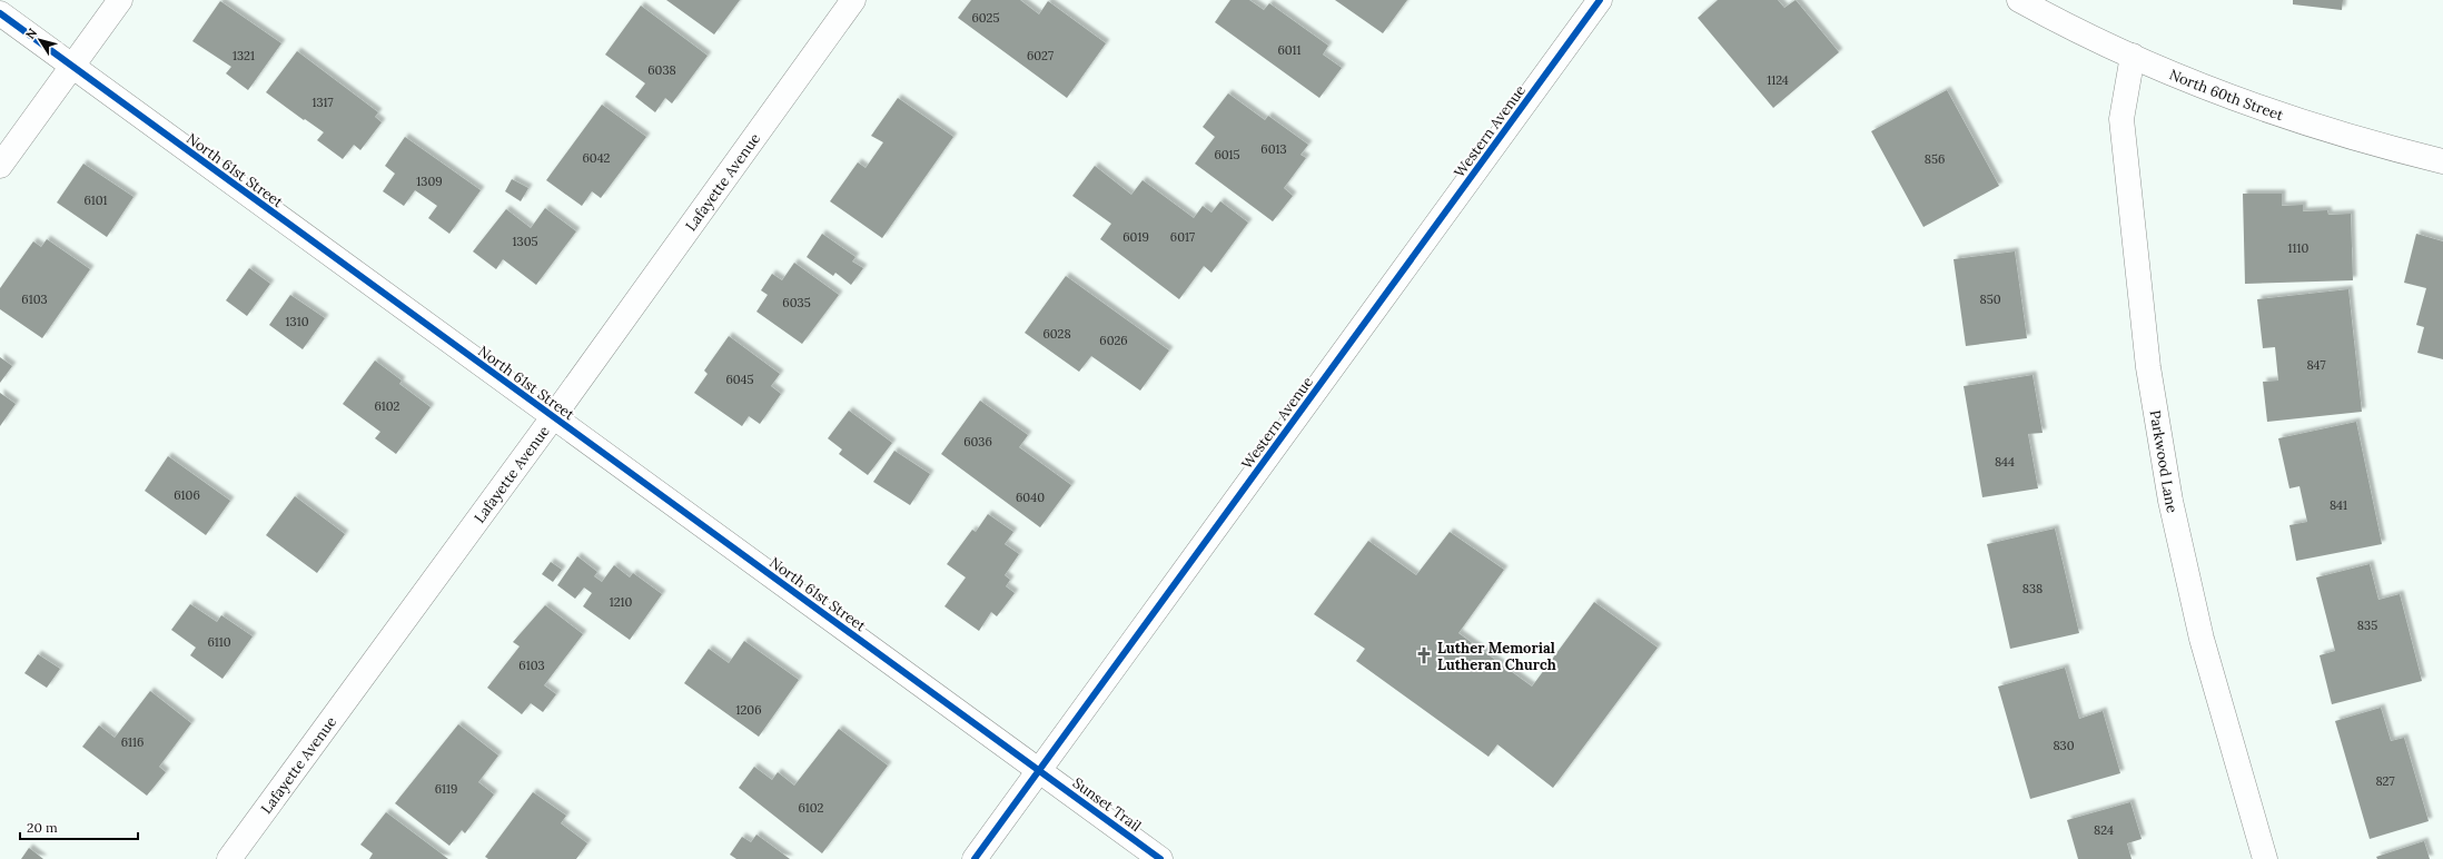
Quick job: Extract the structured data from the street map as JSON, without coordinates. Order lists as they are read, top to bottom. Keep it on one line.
{"streets":{"street":["North 60th Street","Western Avenue","North 61st Street","Lafayette Avenue","Parkwood Lane","Sunset Trail"]},"crossings":[["North 60th Street","Parkwood Lane"],["Western Avenue","North 61st Street"],["Western Avenue","Sunset Trail"],["North 61st Street","Lafayette Avenue"],["North 61st Street","Sunset Trail"]],"places":{"church":["Luther Memorial Lutheran Church"]},"house_numbers":["6025","6011","1321","6027","6038","1124","1317","6013","6015","6042","856","1309","6101","6019","6017","1305","1110","6103","850","6035","1310","6028","6026","847","6045","6102","6036","844","6106","6040","841","838","1210","835","6110","6103","1206","6116","830","827","6119","6102","824"],"scale_bar":"20 m","north":"top left"}
